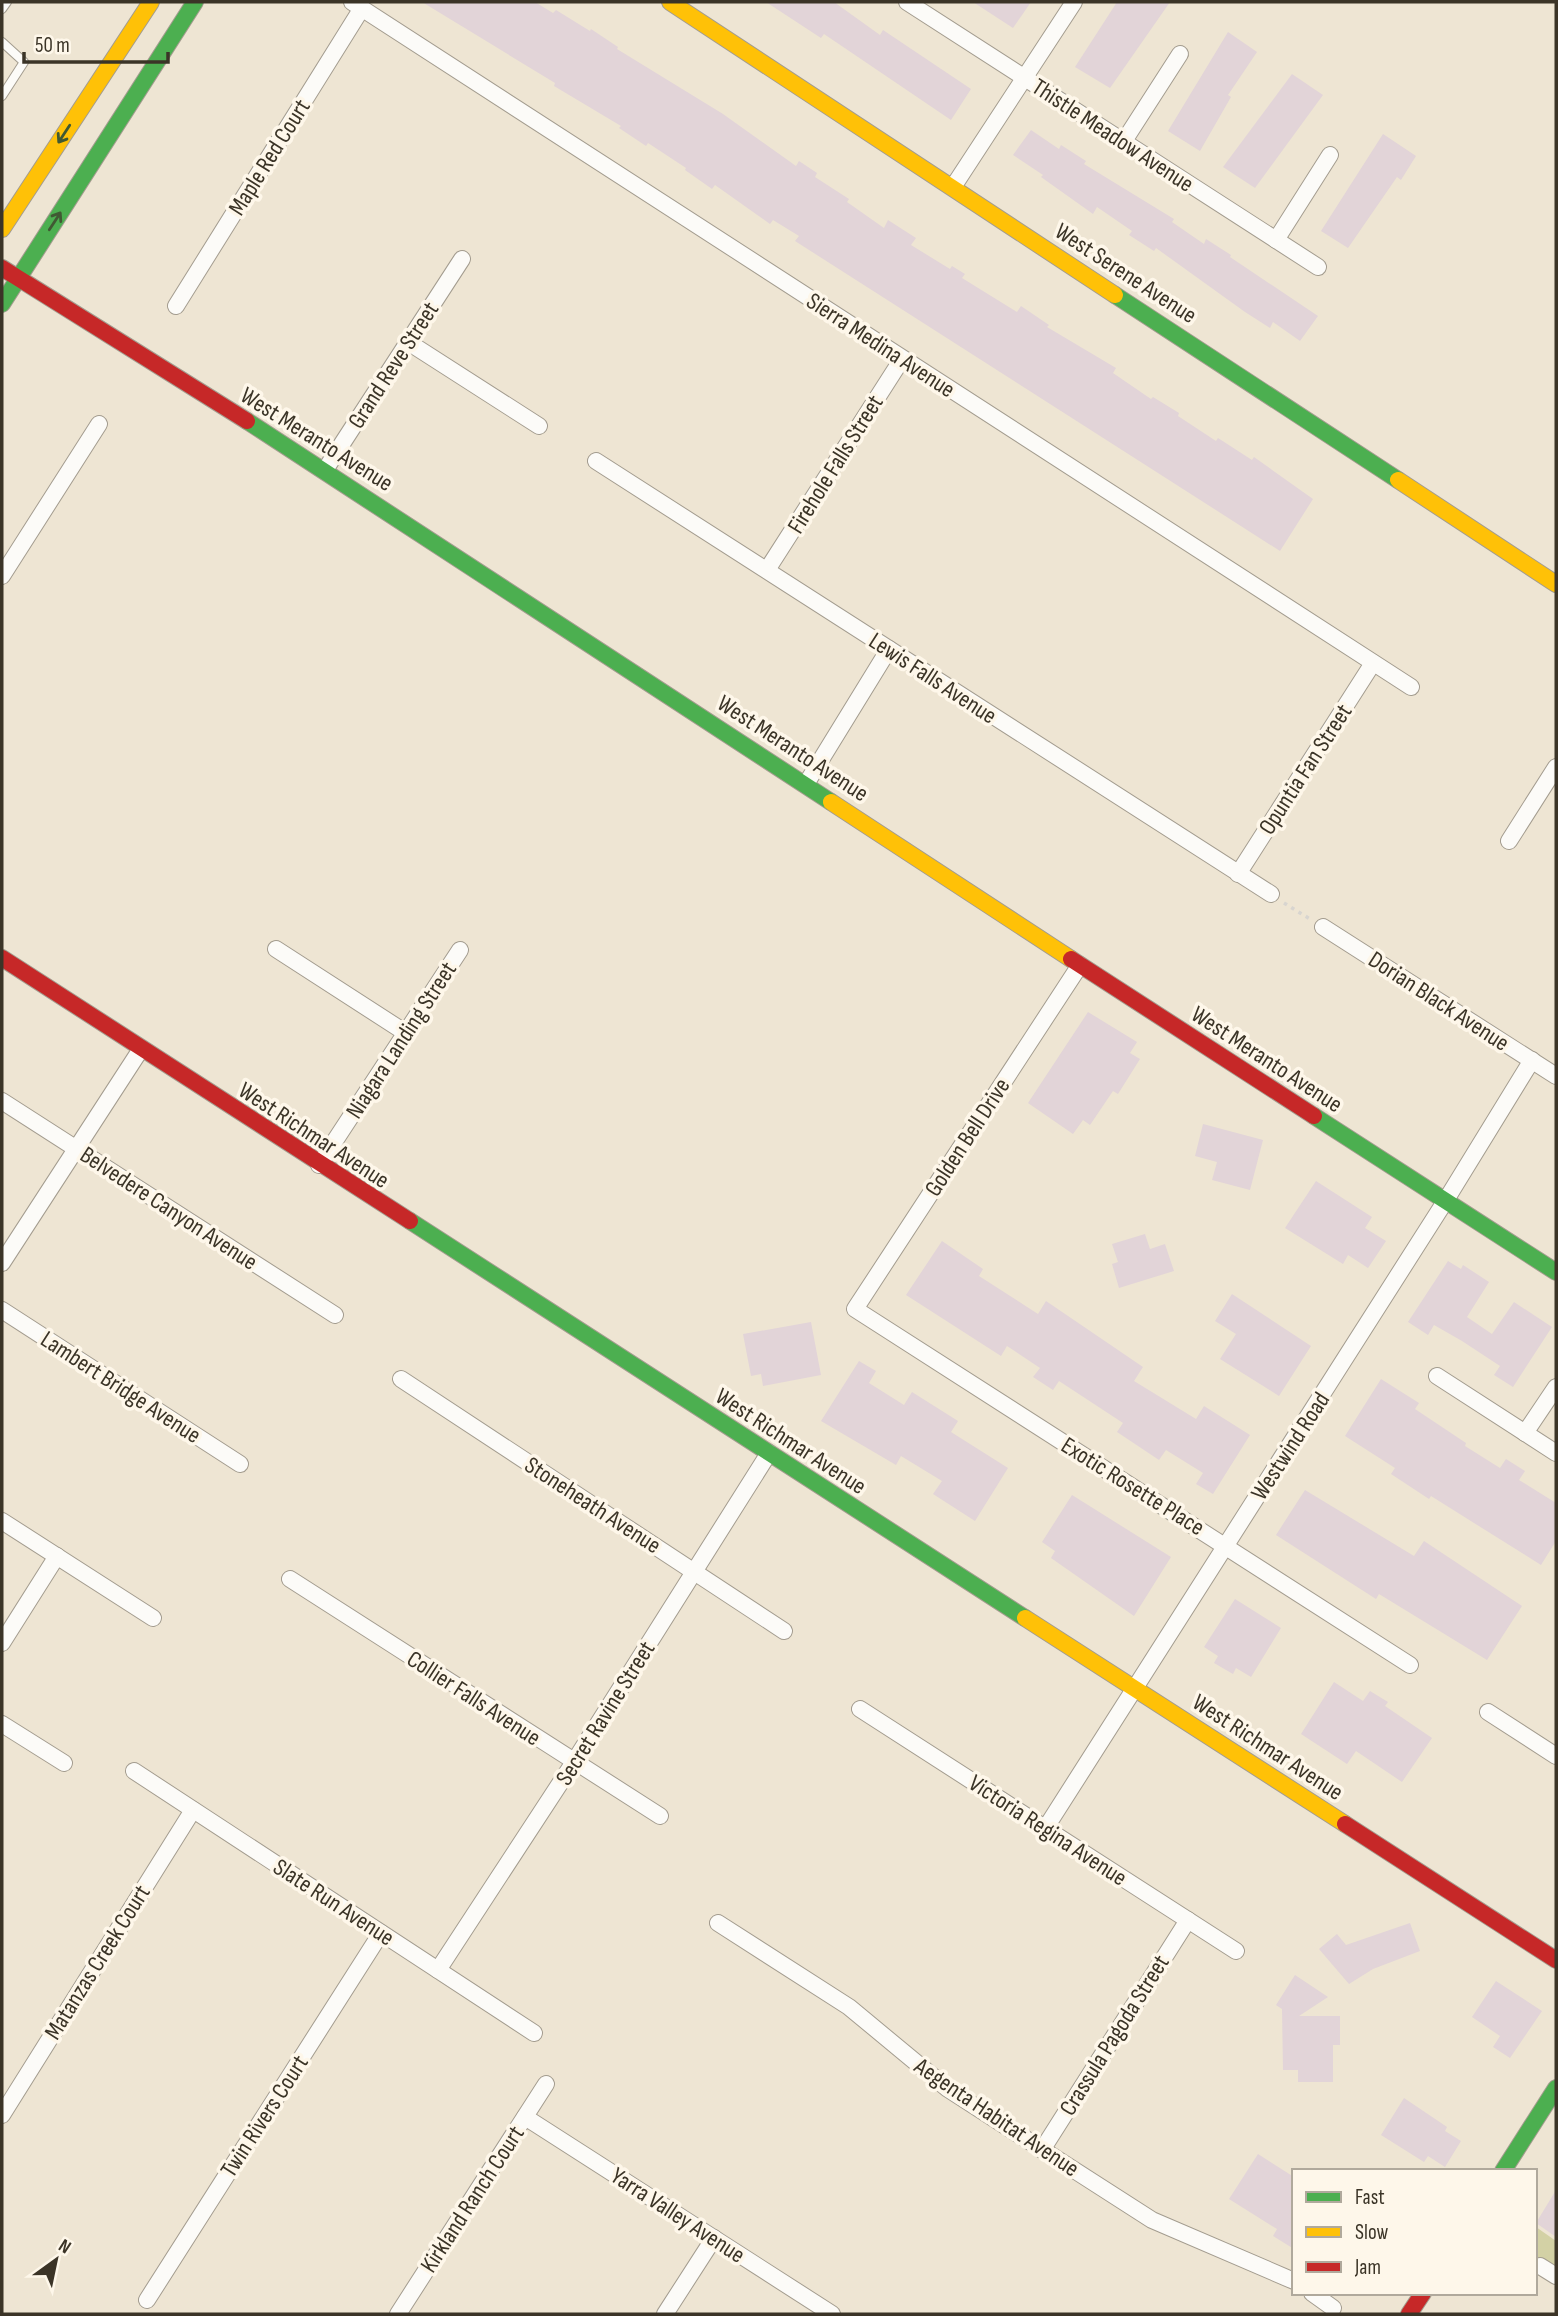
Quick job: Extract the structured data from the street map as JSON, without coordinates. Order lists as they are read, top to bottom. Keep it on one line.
{"streets":{"street":["Thistle Meadow Avenue","Maple Red Court","West Serene Avenue","Sierra Medina Avenue","Grand Reve Street","West Meranto Avenue","Firehole Falls Street","Lewis Falls Avenue","Opuntia Fan Street","Dorian Black Avenue","Niagara Landing Street","West Richmar Avenue","Golden Bell Drive","Belvedere Canyon Avenue","Lambert Bridge Avenue","Westwind Road","Exotic Rosette Place","Stoneheath Avenue","Collier Falls Avenue","Secret Ravine Street","Victoria Regina Avenue","Slate Run Avenue","Matanzas Creek Court","Crassula Pagoda Street","Twin Rivers Court","Aegenta Habitat Avenue","Kirkland Ranch Court","Yarra Valley Avenue"]},"crossings":[["Maple Red Court","Sierra Medina Avenue"],["Sierra Medina Avenue","Firehole Falls Street"],["Sierra Medina Avenue","Opuntia Fan Street"],["Grand Reve Street","West Meranto Avenue"],["West Meranto Avenue","Golden Bell Drive"],["West Meranto Avenue","Westwind Road"],["Firehole Falls Street","Lewis Falls Avenue"],["Lewis Falls Avenue","Opuntia Fan Street"],["Dorian Black Avenue","Westwind Road"],["Niagara Landing Street","West Richmar Avenue"],["West Richmar Avenue","Westwind Road"],["West Richmar Avenue","Secret Ravine Street"],["Golden Bell Drive","Exotic Rosette Place"],["Westwind Road","Exotic Rosette Place"],["Westwind Road","Victoria Regina Avenue"],["Stoneheath Avenue","Secret Ravine Street"],["Collier Falls Avenue","Secret Ravine Street"],["Secret Ravine Street","Slate Run Avenue"],["Victoria Regina Avenue","Crassula Pagoda Street"],["Slate Run Avenue","Matanzas Creek Court"],["Slate Run Avenue","Twin Rivers Court"],["Crassula Pagoda Street","Aegenta Habitat Avenue"],["Kirkland Ranch Court","Yarra Valley Avenue"]],"legend":["Fast","Slow","Jam"],"scale_bar":"50 m","north":"top right"}
